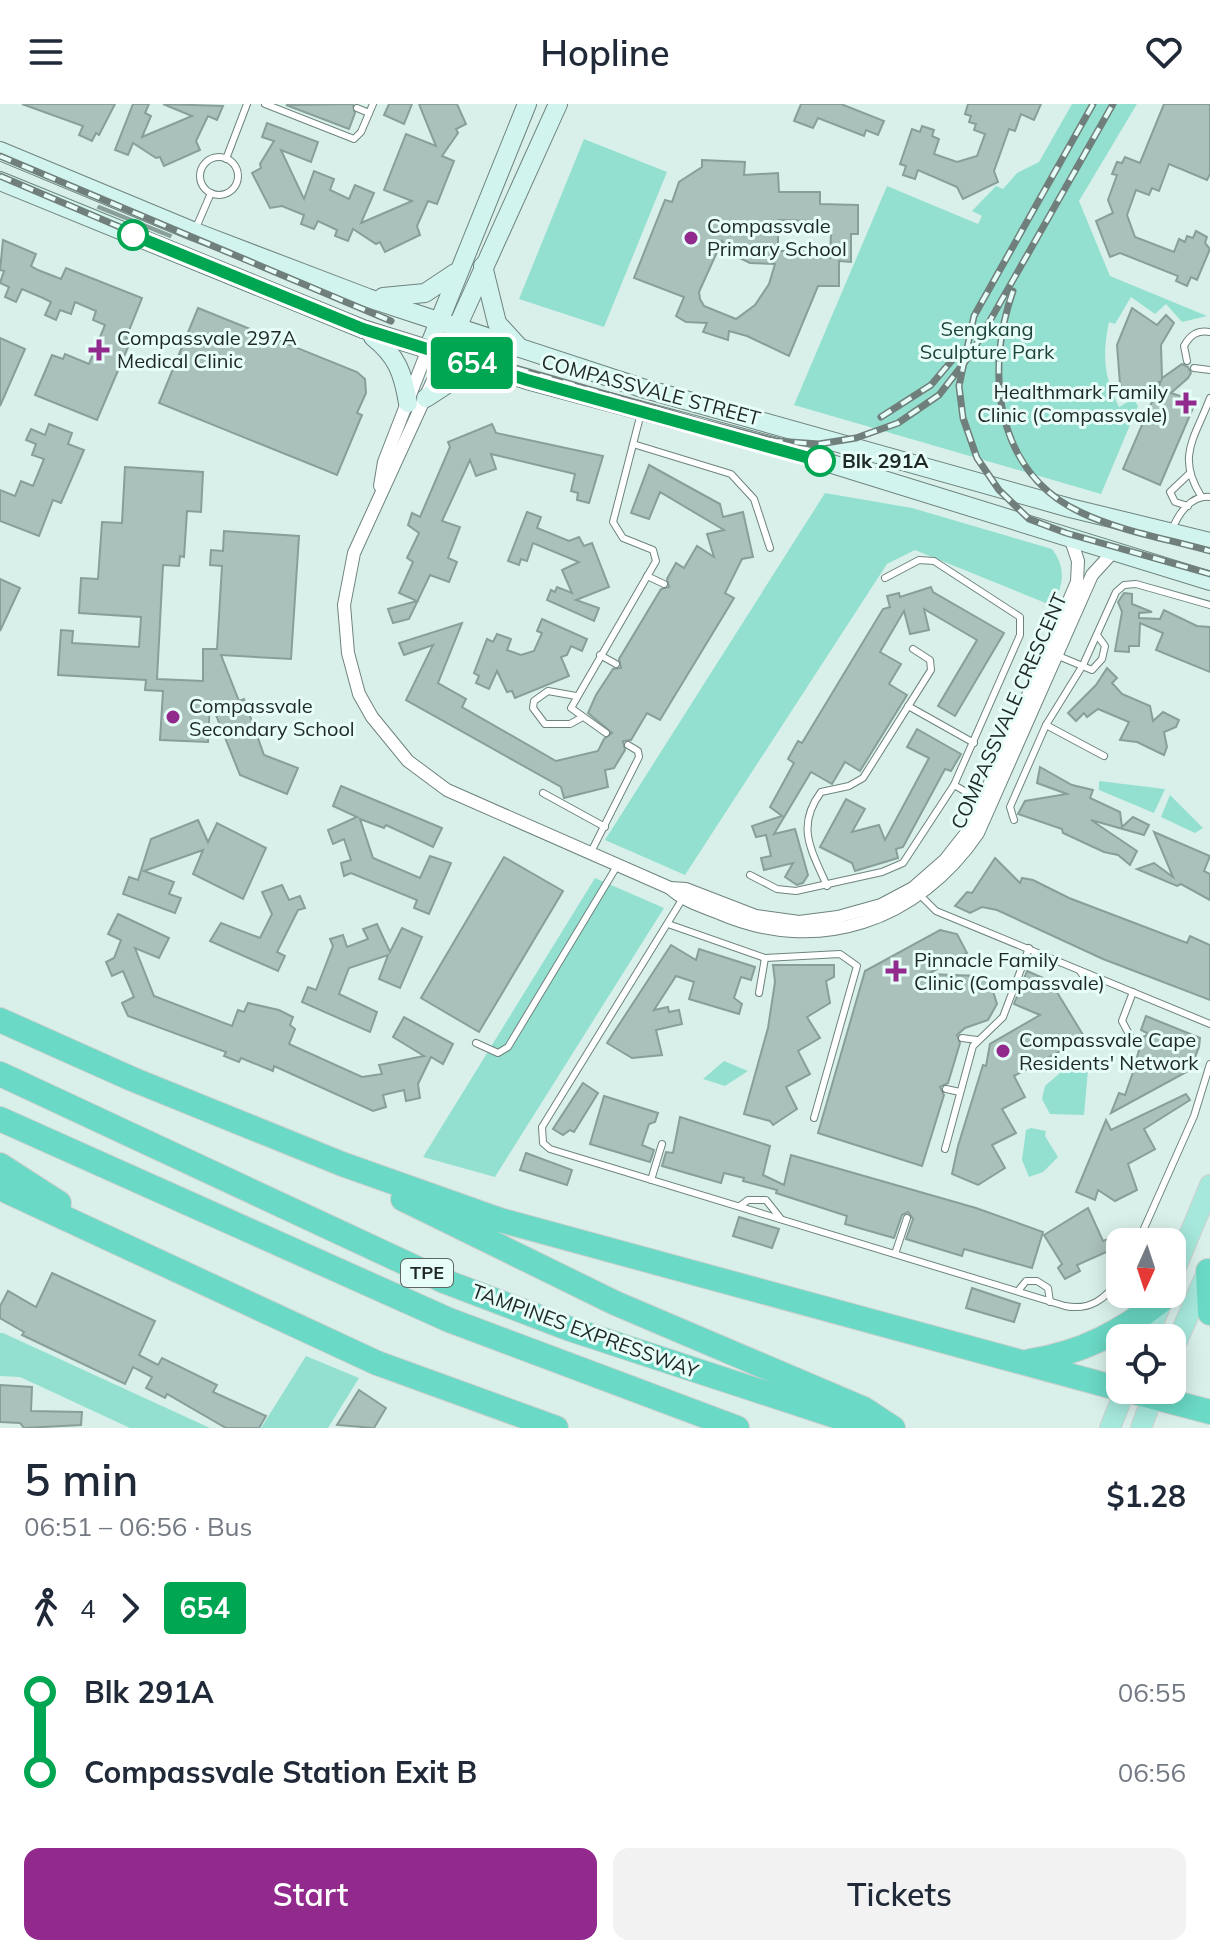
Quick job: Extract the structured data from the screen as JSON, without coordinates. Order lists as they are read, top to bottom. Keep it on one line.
{"streets":{"highway":["TPE","TAMPINES EXPRESSWAY"],"street":["COMPASSVALE STREET","COMPASSVALE CRESCENT"]},"crossings":[["COMPASSVALE STREET","COMPASSVALE CRESCENT"]],"parks":["Sengkang Sculpture Park"],"places":{"other":["Compassvale Primary School","Blk 291A","Compassvale Secondary School","Compassvale Cape Residents' Network"],"health":["Compassvale 297A Medical Clinic","Healthmark Family Clinic (Compassvale)","Pinnacle Family Clinic (Compassvale)"]},"lines":["bus line 654"],"north":"bottom","page":{"header":"Hopline","on_map":"654","heading":["5 min","06:51 – 06:56 · Bus","$1.28"],"legs":["4","654"],"list":[{"name":"Blk 291A","value":"06:55"},{"name":"Compassvale Station Exit B","value":"06:56"}],"buttons":["Start","Tickets"]}}
